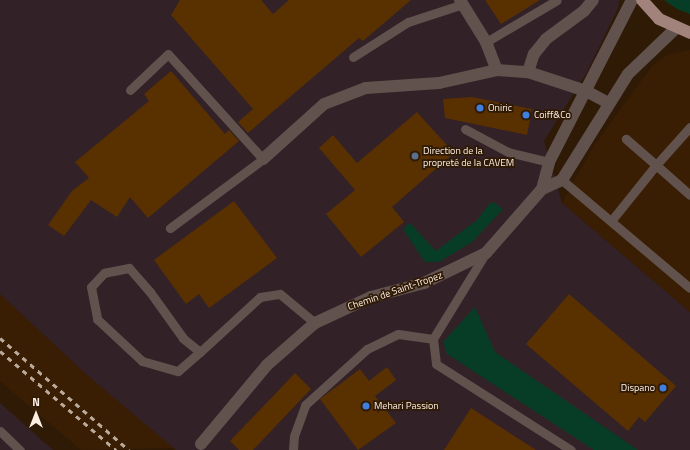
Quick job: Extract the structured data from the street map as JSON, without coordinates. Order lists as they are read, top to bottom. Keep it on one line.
{"streets":{"street":["Chemin de Saint-Tropez"]},"places":["Oniric","Coiff&Co","Direction de la propreté de la CAVEM","Dispano","Mehari Passion"],"north":"top"}
